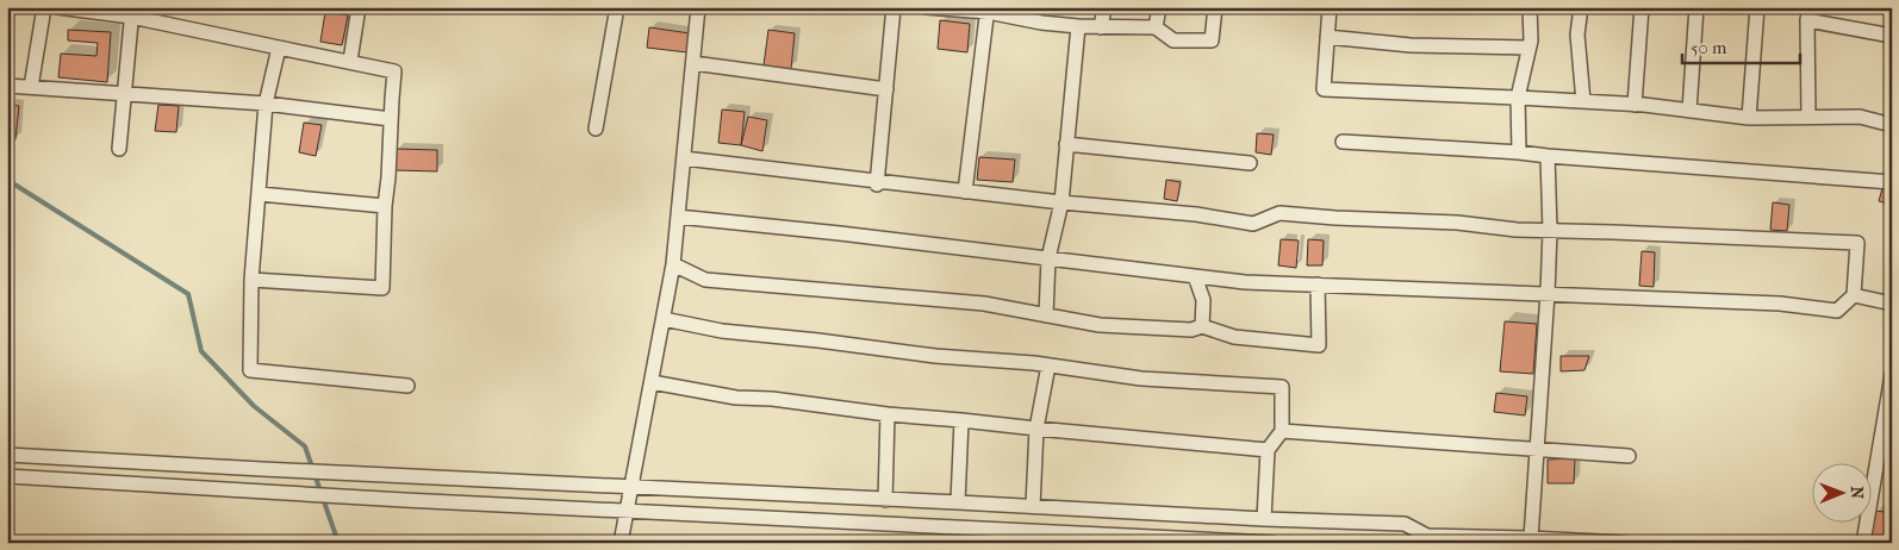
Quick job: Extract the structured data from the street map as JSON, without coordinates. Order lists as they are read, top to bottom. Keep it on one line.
{"scale_bar":"50 m","north":"right"}
